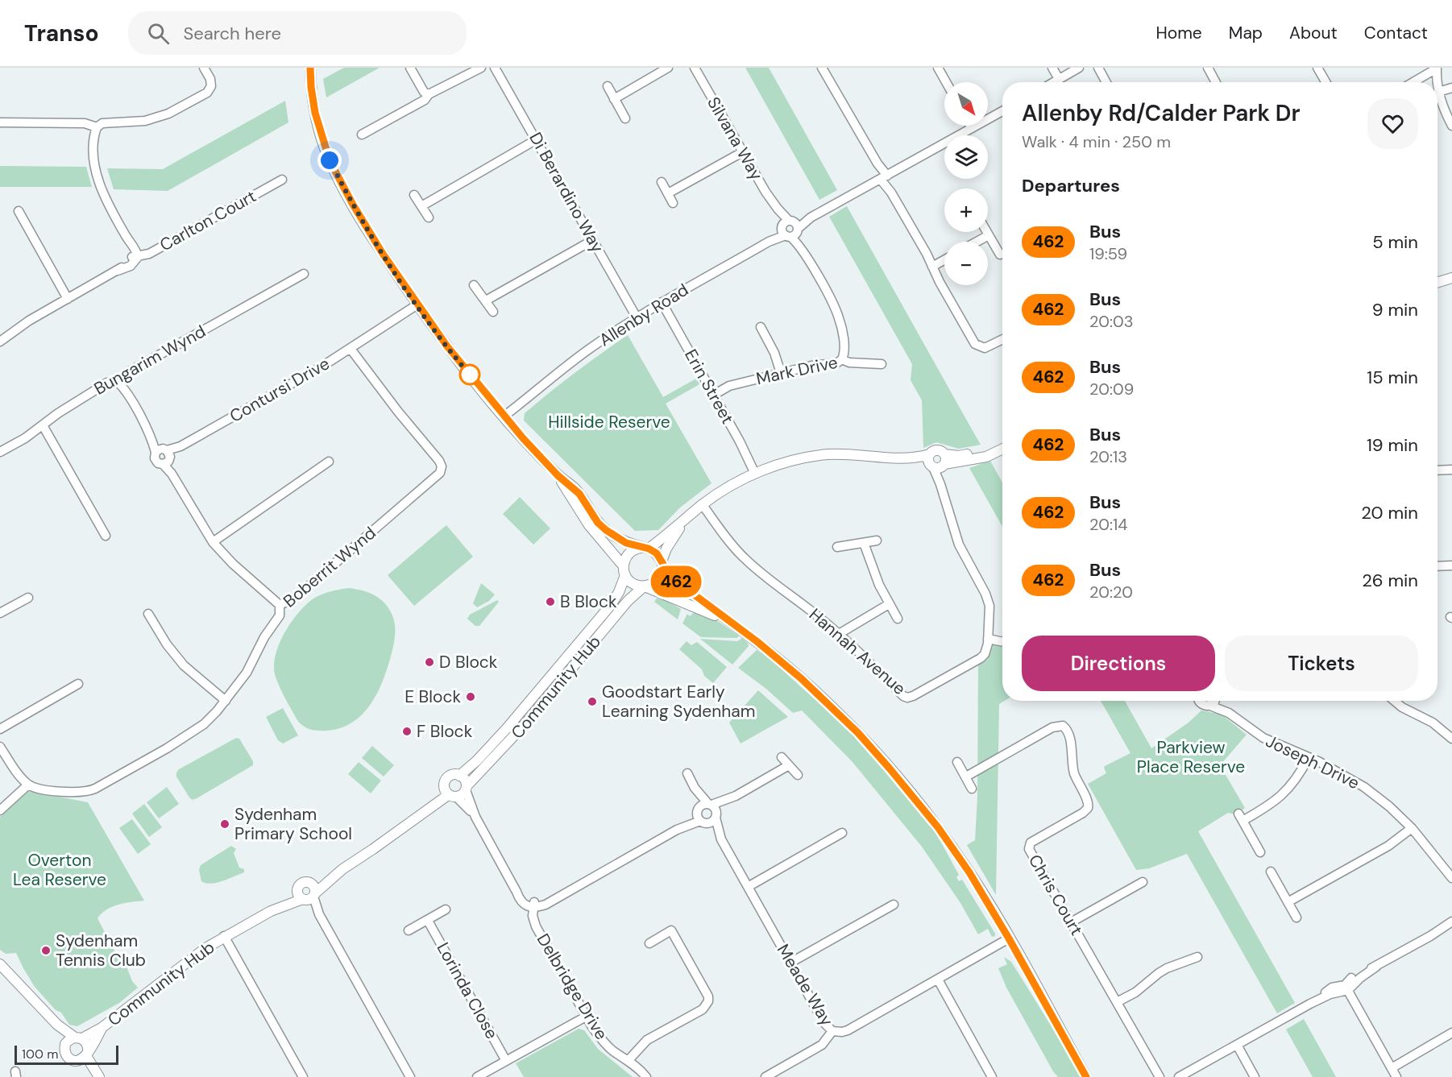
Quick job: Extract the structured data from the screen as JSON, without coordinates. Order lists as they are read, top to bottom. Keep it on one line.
{"streets":{"street":["Silvana Way","Di Berardino Way","Carlton Court","Allenby Road","Bungarim Wynd","Mark Drive","Erin Street","Contursi Drive","Boberrit Wynd","Hannah Avenue","Community Hub","Joseph Drive","Chris Court","Meade Way","Delbridge Drive","Lorinda Close"]},"crossings":[["Silvana Way","Allenby Road"],["Silvana Way","Mark Drive"],["Di Berardino Way","Allenby Road"],["Allenby Road","Erin Street"],["Mark Drive","Erin Street"],["Contursi Drive","Boberrit Wynd"]],"parks":["Hillside Reserve","Parkview Place Reserve","Overton Lea Reserve"],"places":["B Block","D Block","E Block","Goodstart Early Learning Sydenham","F Block","Sydenham Primary School","Sydenham Tennis Club"],"lines":["bus line 462"],"scale_bar":"100 m","north":"bottom right","page":{"header":"Transo","search":"Search here","nav":["Home","Map","About","Contact"],"on_map":"462","map_buttons":["+","−"],"heading":[["Allenby Rd/Calder Park Dr","Walk · 4 min · 250 m"],"Departures"],"list":[{"mark":"462","name":"Bus","note":"19:59","value":"5 min"},{"mark":"462","name":"Bus","note":"20:03","value":"9 min"},{"mark":"462","name":"Bus","note":"20:09","value":"15 min"},{"mark":"462","name":"Bus","note":"20:13","value":"19 min"},{"mark":"462","name":"Bus","note":"20:14","value":"20 min"},{"mark":"462","name":"Bus","note":"20:20","value":"26 min"}],"buttons":["Directions","Tickets"],"scale":"100 m"}}
